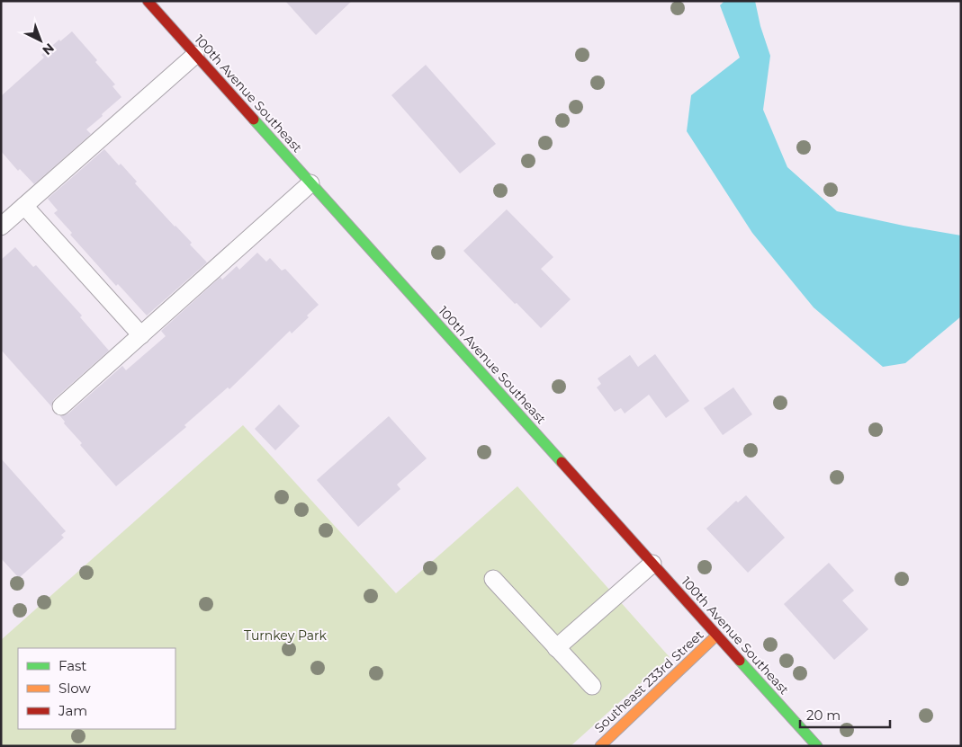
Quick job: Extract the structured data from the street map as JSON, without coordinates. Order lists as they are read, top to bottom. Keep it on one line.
{"streets":{"street":["100th Avenue Southeast","Southeast 233rd Street"]},"crossings":[["100th Avenue Southeast","Southeast 233rd Street"]],"parks":["Turnkey Park"],"legend":["Fast","Slow","Jam"],"scale_bar":"20 m","north":"bottom right"}
